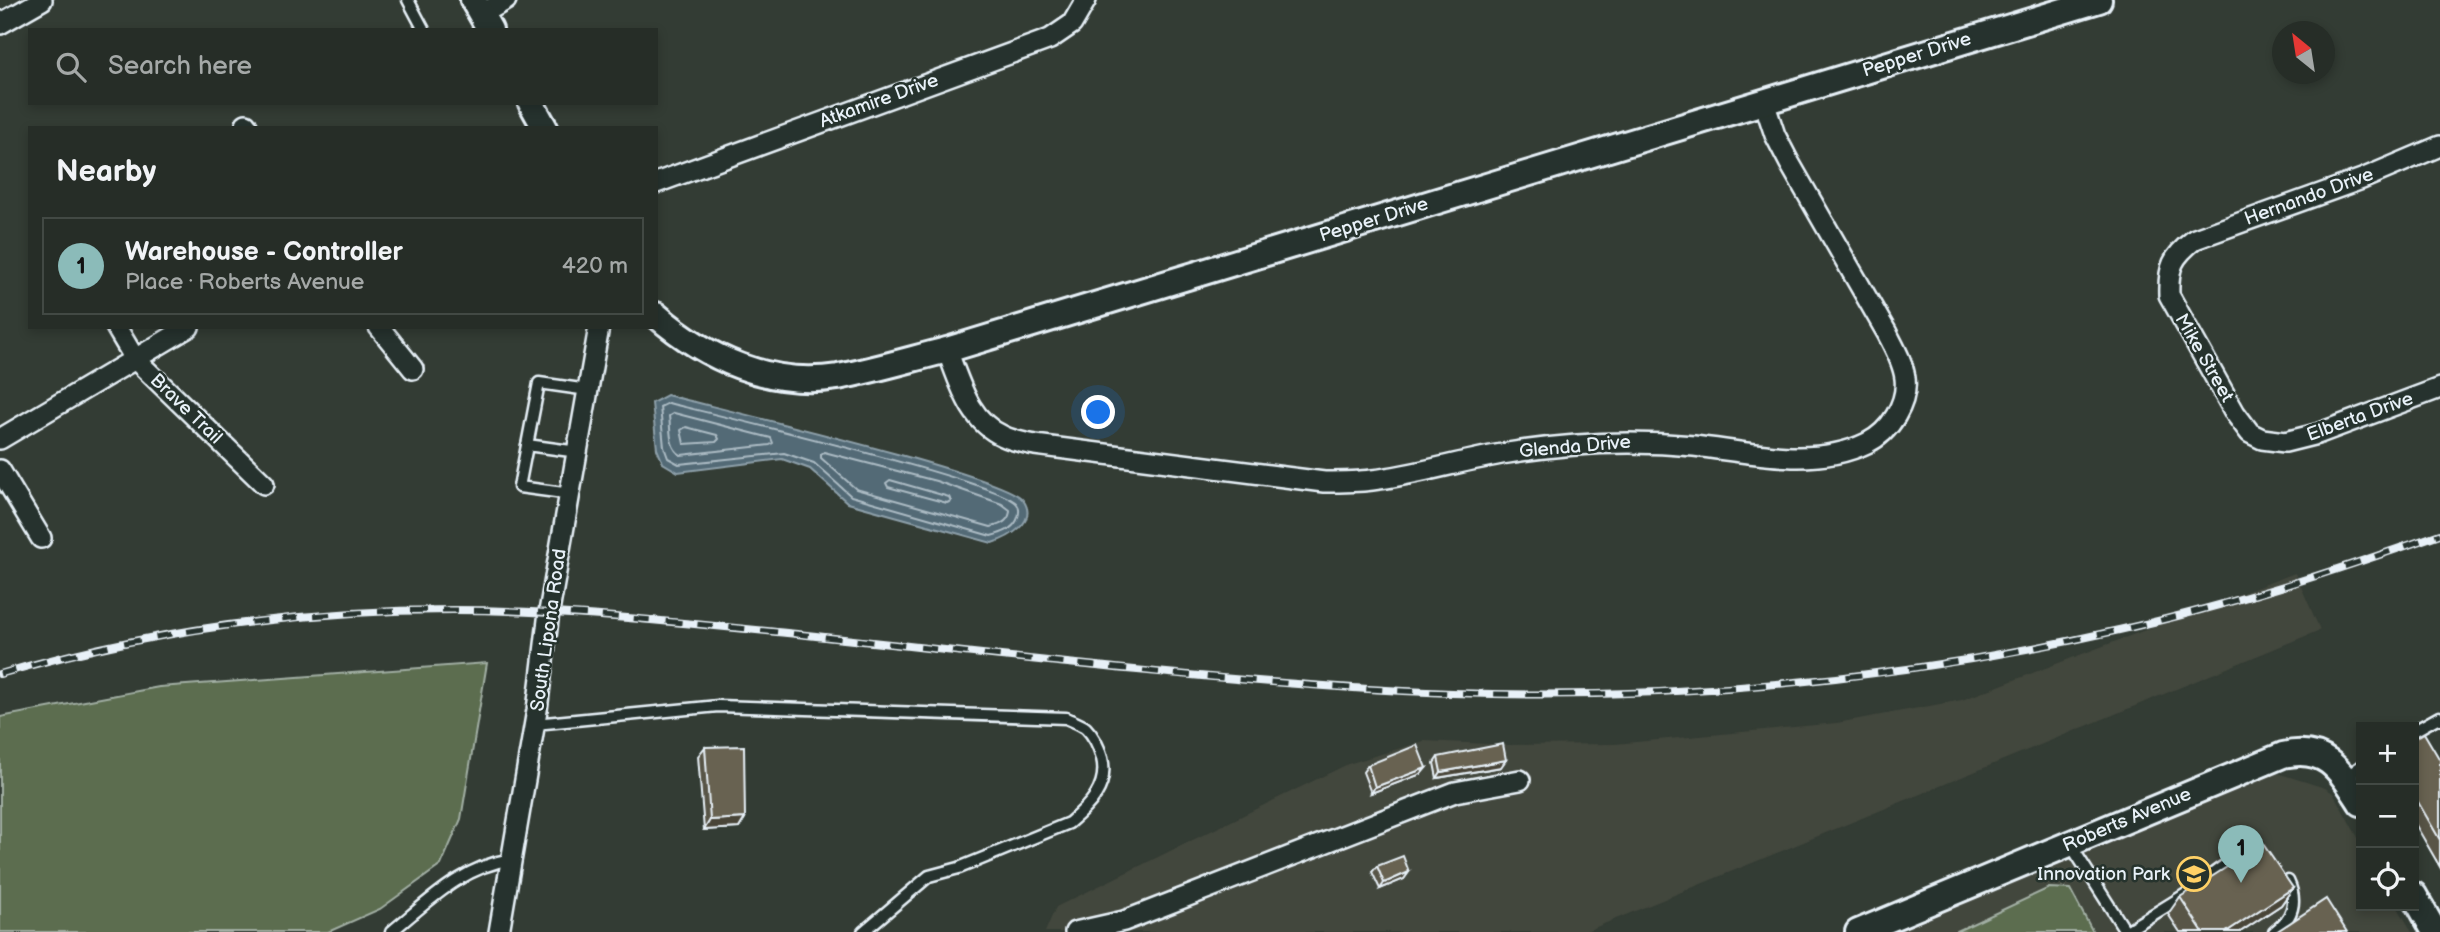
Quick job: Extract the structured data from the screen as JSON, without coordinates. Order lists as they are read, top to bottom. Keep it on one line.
{"streets":{"street":["Pepper Drive","Atkamire Drive","Hernando Drive","Mike Street","Brave Trail","Elberta Drive","Glenda Drive","South Lipona Road","Roberts Avenue"]},"crossings":[["Pepper Drive","Glenda Drive"],["Hernando Drive","Mike Street"],["Mike Street","Elberta Drive"]],"places":{"school or university":["Innovation Park"]},"north":"top left","page":{"search":"Search here","heading":"Nearby","list":[{"mark":"1","name":"Warehouse - Controller","note":"Place · Roberts Avenue","value":"420 m"}],"map_buttons":["+","−"],"pins":"1"}}
